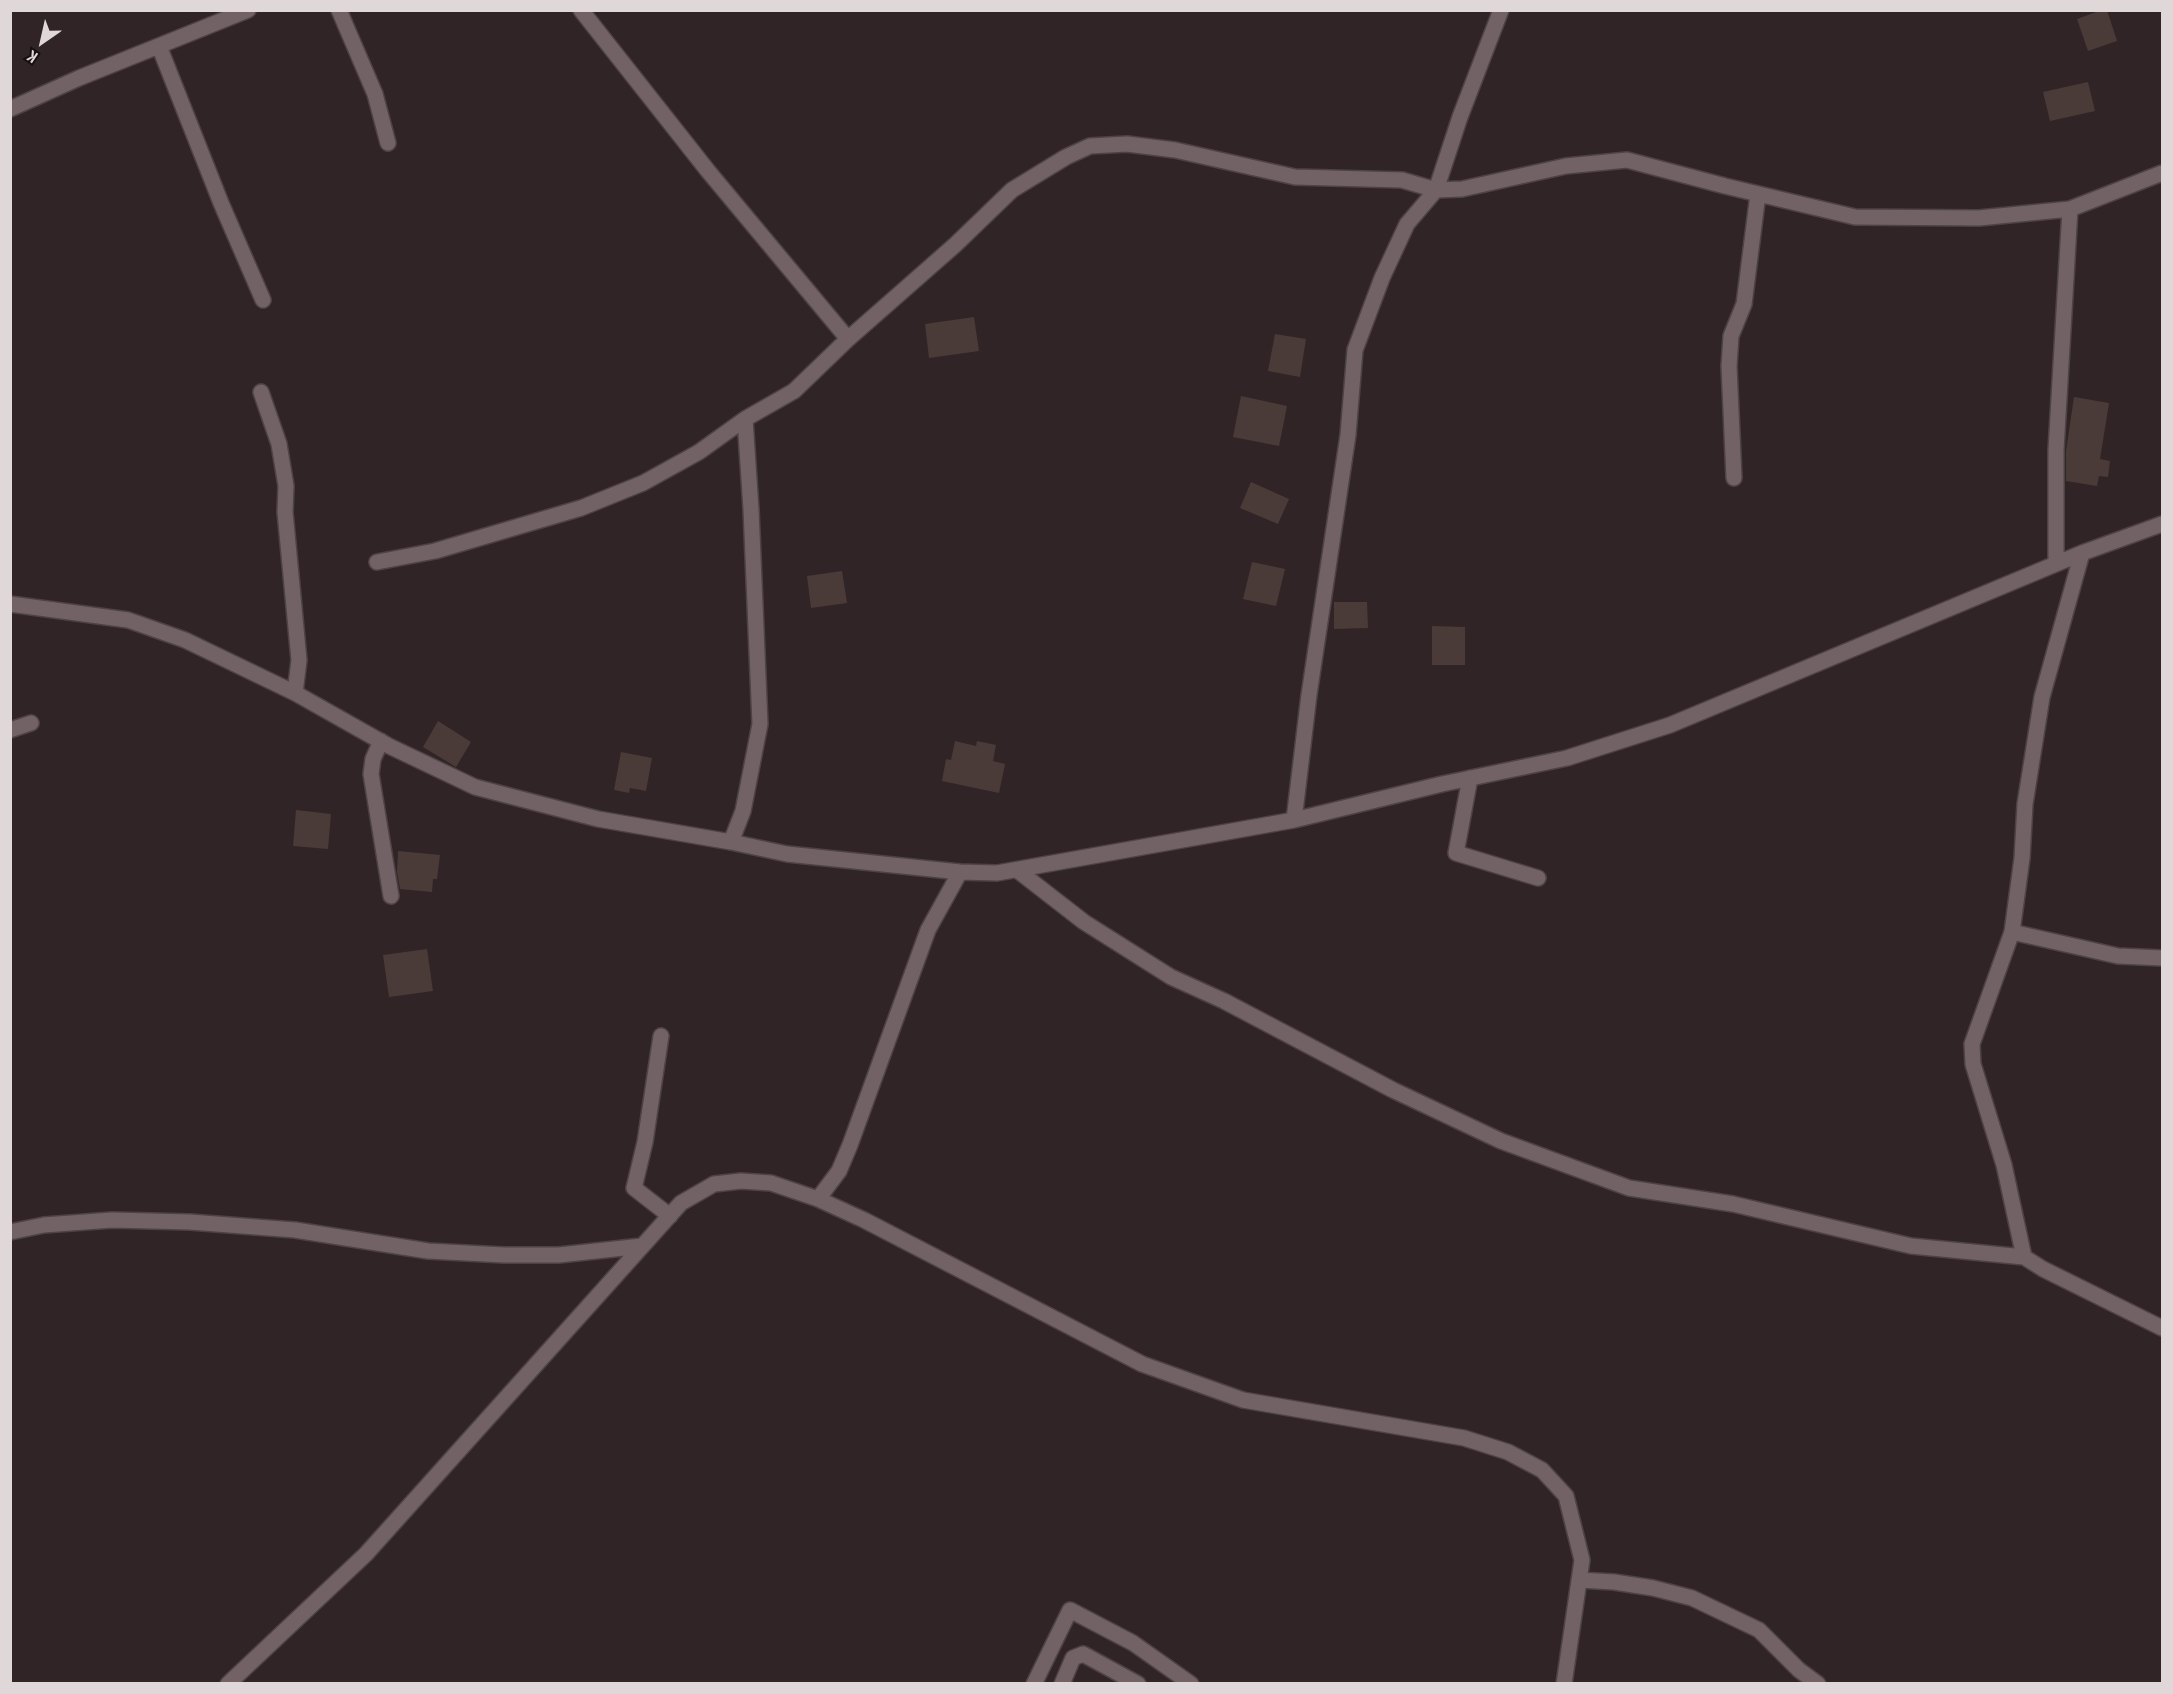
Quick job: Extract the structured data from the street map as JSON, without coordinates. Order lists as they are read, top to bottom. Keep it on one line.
{"north":"bottom left"}
